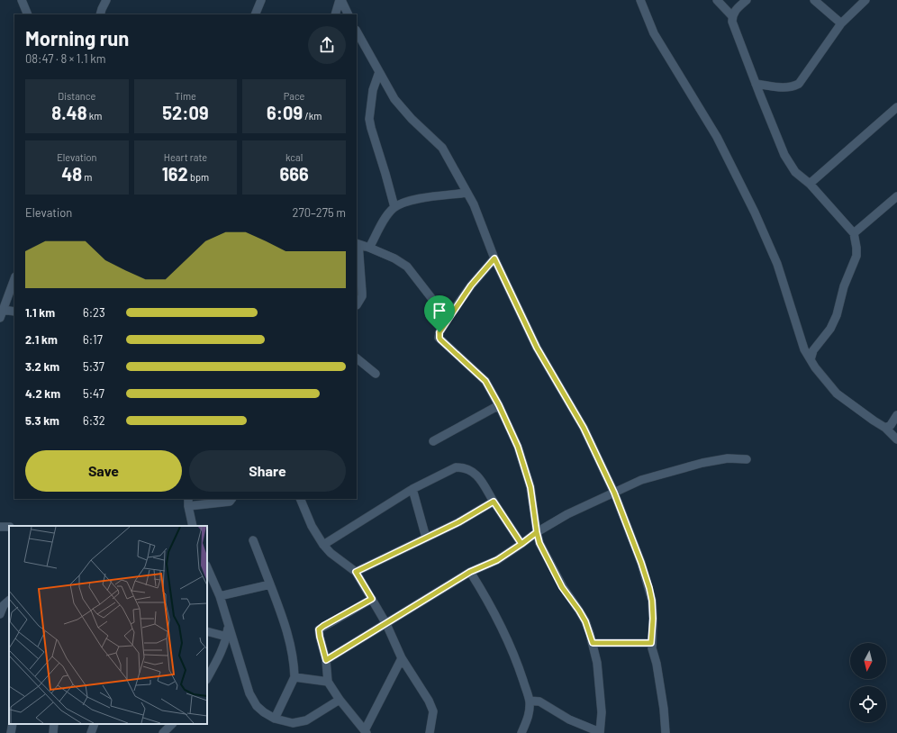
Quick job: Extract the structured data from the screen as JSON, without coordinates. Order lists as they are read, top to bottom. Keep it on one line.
{"north":"bottom","page":{"heading":["Morning run","08:47 · 8 × 1.1 km"],"stats":[["Distance","8.48 km"],["Time","52:09"],["Pace","6:09 /km"],["Elevation","48 m"],["Heart rate","162 bpm"],["kcal","666"]],"chart":["Elevation","270–275 m"],"list":[{"name":"1.1 km","note":"6:23"},{"name":"2.1 km","note":"6:17"},{"name":"3.2 km","note":"5:37"},{"name":"4.2 km","note":"5:47"},{"name":"5.3 km","note":"6:32"}],"buttons":["Save","Share"]}}
